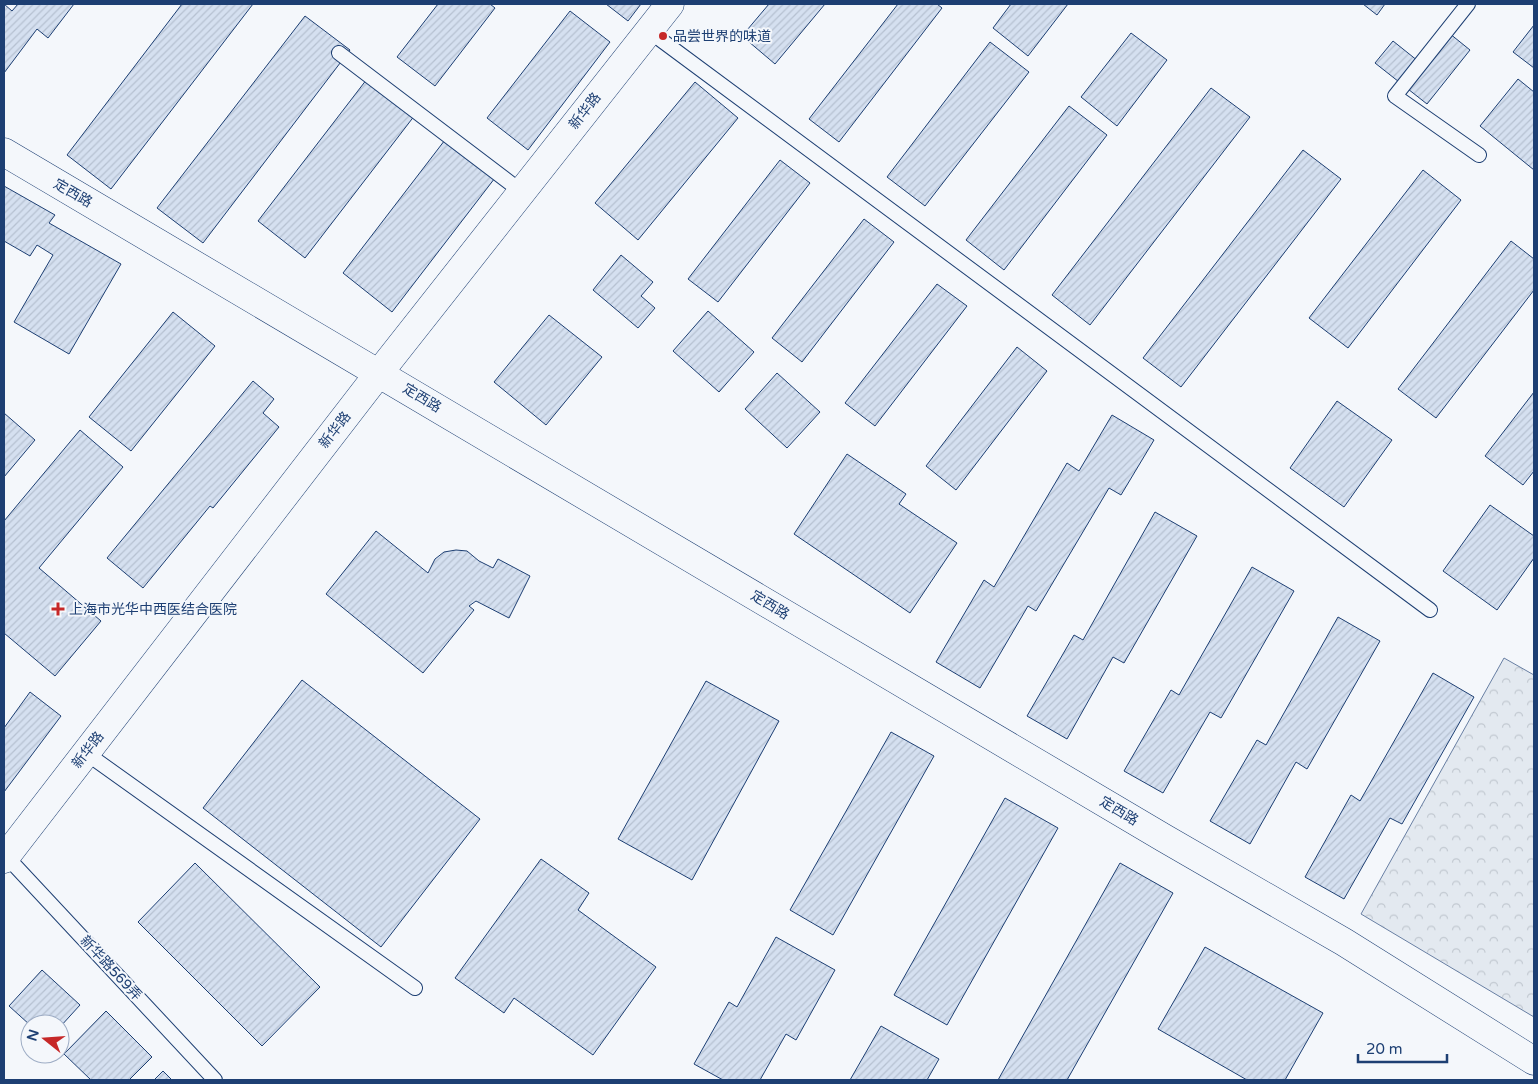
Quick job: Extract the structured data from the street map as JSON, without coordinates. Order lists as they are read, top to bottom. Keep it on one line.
{"streets":{"street":["新华路","定西路"],"lane":["新华路569弄"]},"crossings":[["新华路","定西路"],["新华路","新华路569弄"]],"places":{"other":["品尝世界的味道"],"health":["上海市光华中西医结合医院"]},"scale_bar":"20 m","north":"left"}
